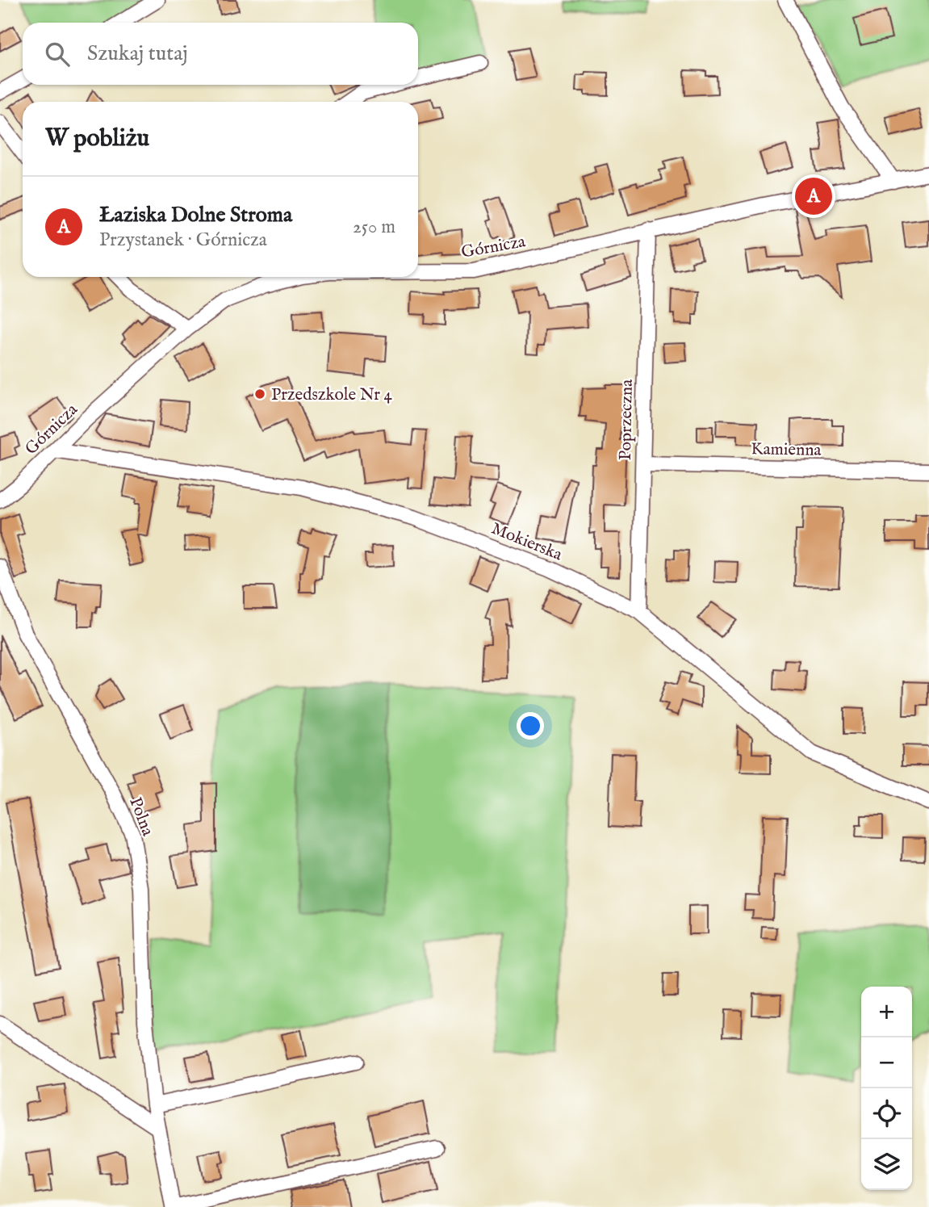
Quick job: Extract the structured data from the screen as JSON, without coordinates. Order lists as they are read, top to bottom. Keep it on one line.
{"streets":{"street":["Górnicza","Poprzeczna","Kamienna","Mokierska","Polna"]},"crossings":[["Górnicza","Poprzeczna"],["Górnicza","Mokierska"],["Poprzeczna","Kamienna"],["Poprzeczna","Mokierska"]],"places":["Przedszkole Nr 4"],"page":{"search":"Szukaj tutaj","heading":"W pobliżu","pins":"A","list":[{"mark":"A","name":"Łaziska Dolne Stroma","note":"Przystanek · Górnicza","value":"250 m"}],"map_buttons":["+","−"]}}
